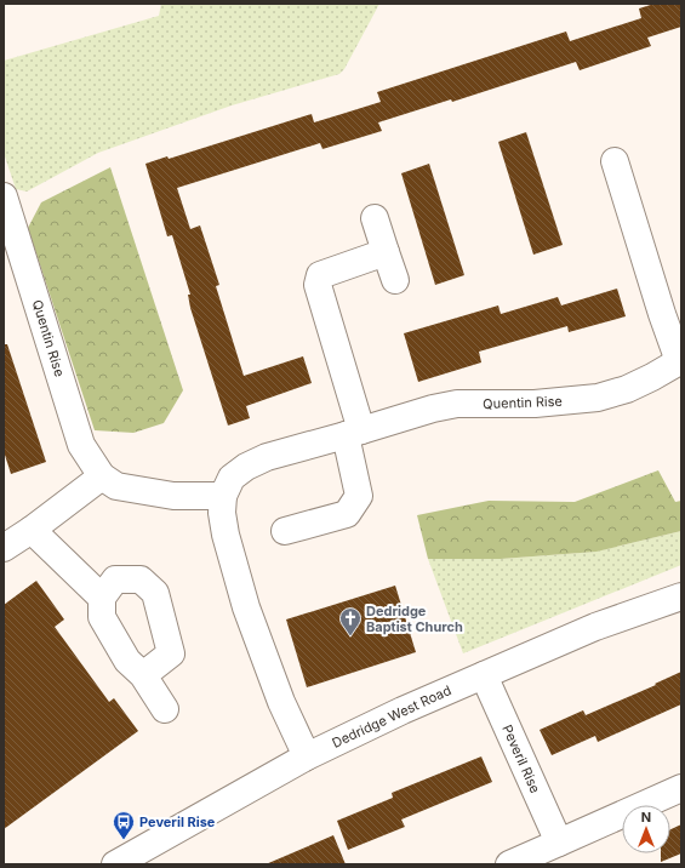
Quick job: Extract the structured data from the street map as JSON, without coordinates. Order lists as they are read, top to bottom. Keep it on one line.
{"streets":{"street":["Quentin Rise","Dedridge West Road","Peveril Rise"]},"crossings":[["Quentin Rise","Dedridge West Road"],["Dedridge West Road","Peveril Rise"]],"places":{"church":["Dedridge Baptist Church"],"bus stop":["Peveril Rise"]},"north":"top"}
